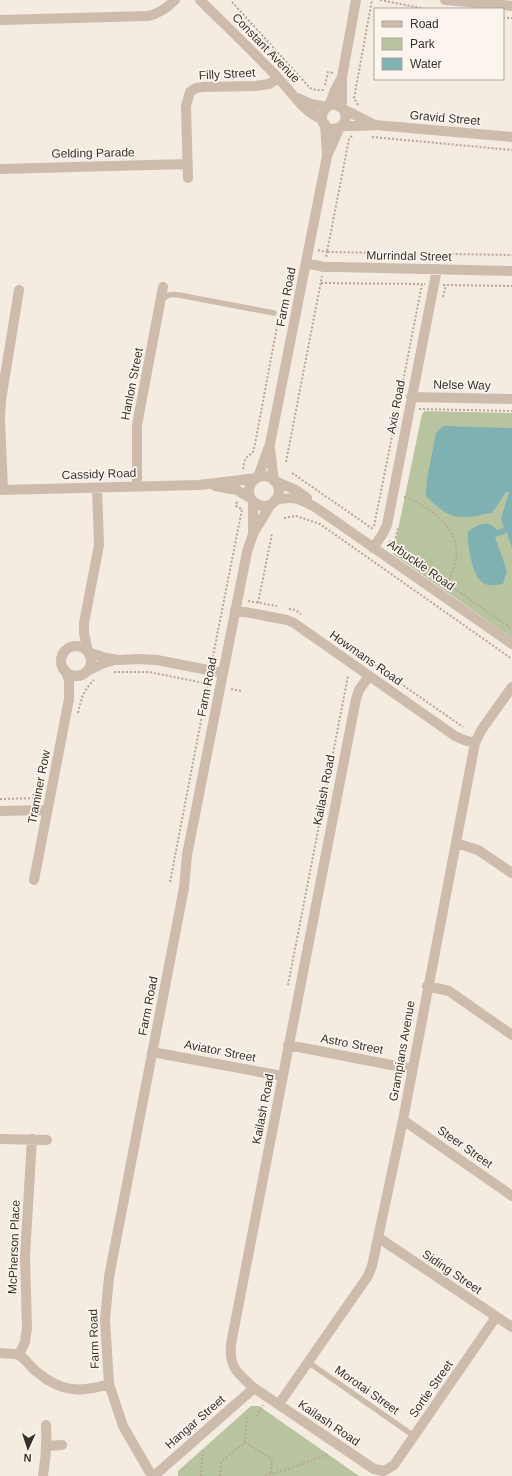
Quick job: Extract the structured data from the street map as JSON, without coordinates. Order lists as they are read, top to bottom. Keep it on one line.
{"streets":{"street":["Constant Avenue","Filly Street","Gravid Street","Gelding Parade","Murrindal Street","Farm Road","Hanlon Street","Nelse Way","Axis Road","Cassidy Road","Arbuckle Road","Howmans Road","Traminer Row","Kailash Road","Astro Street","Aviator Street","Grampians Avenue","Steer Street","McPherson Place","Siding Street","Sortie Street","Hangar Street"],"lane":["Morotai Street"]},"crossings":[["Constant Avenue","Filly Street"],["Constant Avenue","Gravid Street"],["Constant Avenue","Farm Road"],["Filly Street","Gelding Parade"],["Gravid Street","Farm Road"],["Murrindal Street","Farm Road"],["Murrindal Street","Axis Road"],["Farm Road","Cassidy Road"],["Farm Road","Arbuckle Road"],["Farm Road","Howmans Road"],["Farm Road","Aviator Street"],["Farm Road","Hangar Street"],["Hanlon Street","Cassidy Road"],["Nelse Way","Axis Road"],["Axis Road","Arbuckle Road"],["Cassidy Road","Arbuckle Road"],["Howmans Road","Kailash Road"],["Howmans Road","Grampians Avenue"],["Kailash Road","Astro Street"],["Kailash Road","Aviator Street"],["Kailash Road","Grampians Avenue"],["Kailash Road","Sortie Street"],["Kailash Road","Hangar Street"],["Astro Street","Grampians Avenue"],["Grampians Avenue","Steer Street"],["Grampians Avenue","Siding Street"],["Grampians Avenue","Morotai Street"],["Siding Street","Sortie Street"],["Sortie Street","Morotai Street"]],"legend":["Road","Park","Water"],"north":"bottom"}
